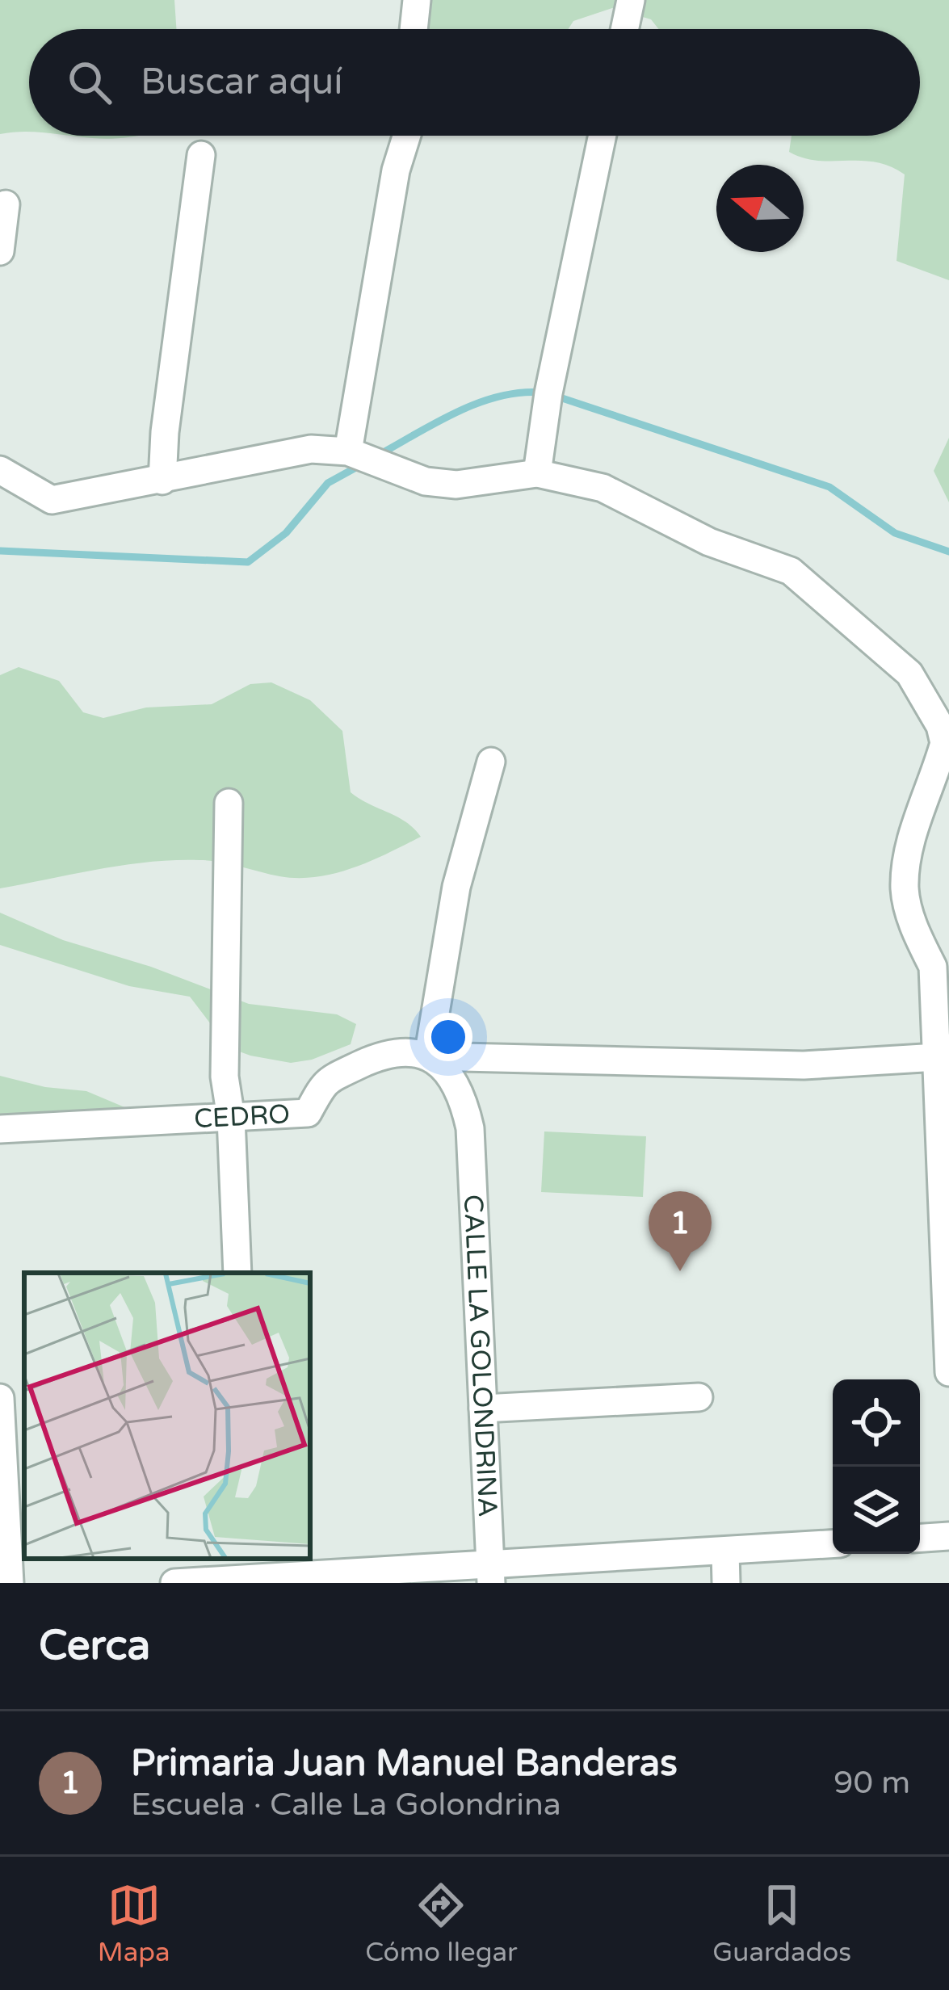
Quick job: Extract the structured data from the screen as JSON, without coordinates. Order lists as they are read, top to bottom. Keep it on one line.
{"streets":{"street":["CEDRO","CALLE LA GOLONDRINA"]},"crossings":[["CEDRO","CALLE LA GOLONDRINA"]],"north":"left","page":{"search":"Buscar aquí","pins":"1","heading":"Cerca","list":[{"mark":"1","name":"Primaria Juan Manuel Banderas","note":"Escuela · Calle La Golondrina","value":"90 m"}],"nav":["Mapa","Cómo llegar","Guardados"]}}
